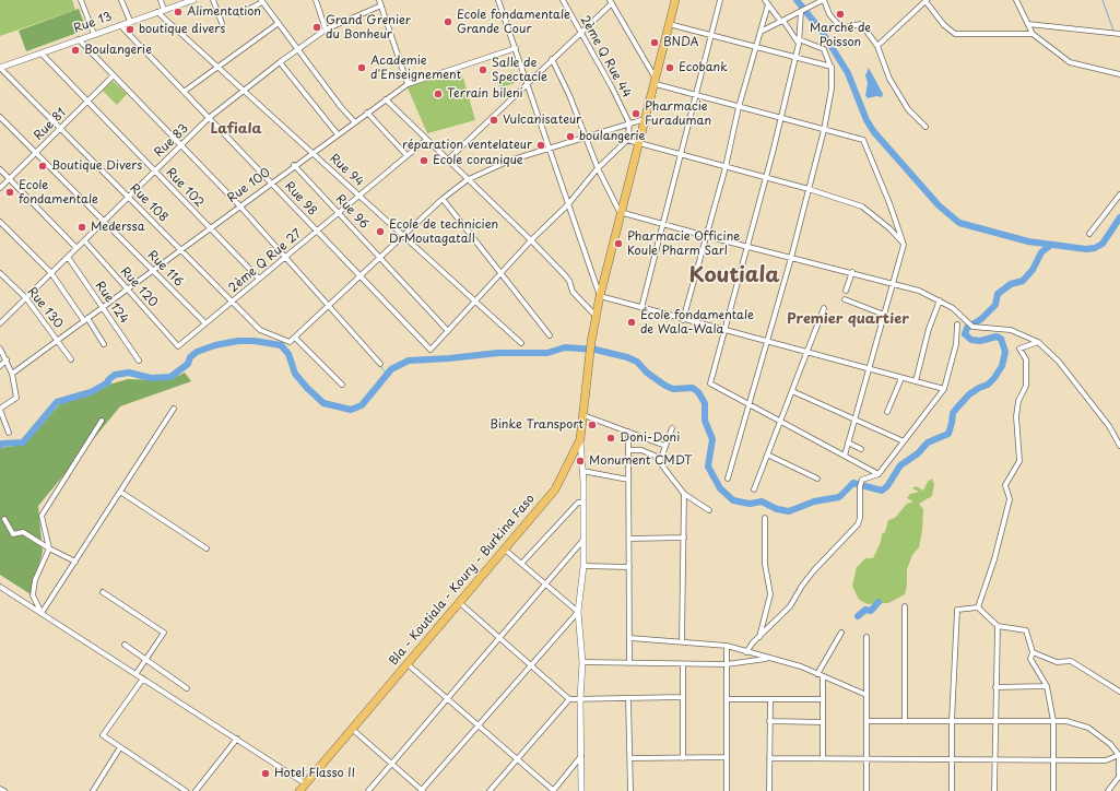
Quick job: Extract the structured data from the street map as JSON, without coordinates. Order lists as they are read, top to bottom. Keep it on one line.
{"streets":{"main road":["Bla - Koutiala - Koury - Burkina Faso"],"street":["Rue 13","2ème Q Rue 44","Rue 81","Rue 83","Rue 94","Rue 100","Rue 102","Rue 98","Rue 108","Rue 96","2ème Q Rue 27","Rue 116","Rue 120","Rue 124","Rue 130"]},"crossings":[["Rue 13","Rue 94"],["Rue 13","Rue 102"],["Rue 13","Rue 98"],["Rue 13","Rue 108"],["Rue 81","Rue 102"],["Rue 81","Rue 108"],["Rue 81","Rue 116"],["Rue 83","Rue 94"],["Rue 83","Rue 102"],["Rue 83","Rue 98"],["Rue 83","Rue 108"],["Rue 83","Rue 116"],["Rue 83","Rue 120"],["Rue 83","Rue 124"],["Rue 83","Rue 130"],["Rue 94","Rue 100"],["Rue 94","2ème Q Rue 27"],["Rue 100","Rue 102"],["Rue 100","Rue 98"],["Rue 100","Rue 108"],["Rue 100","Rue 96"],["Rue 100","Rue 116"],["Rue 100","Rue 120"],["Rue 100","Rue 124"],["Rue 100","Rue 130"],["Rue 102","2ème Q Rue 27"],["Rue 98","Rue 96"],["Rue 98","2ème Q Rue 27"],["Rue 108","2ème Q Rue 27"],["Rue 96","2ème Q Rue 27"],["2ème Q Rue 27","Rue 116"],["2ème Q Rue 27","Rue 120"]],"districts":["Lafiala","Koutiala","Premier quartier"],"places":["Alimentation","Marché de Poisson","Ecole fondamentale Grande Cour","Grand Grenier du Bonheur","boutique divers","BNDA","Boulangerie","Academie d'Enseignement","Ecobank","Salle de Spectacle","Terrain bileni","Pharmacie Furaduman","Vulcanisateur","boulangerie","réparation ventelateur","Ecole coranique","Boutique Divers","Ecole fondamentale","Mederssa","Ecole de technicien DrMoutagatall","Pharmacie Officine Koule Pharm Sarl","École fondamentale de Wala-Wala","Binke Transport","Doni-Doni","Monument CMDT","Hotel Flasso II"]}
